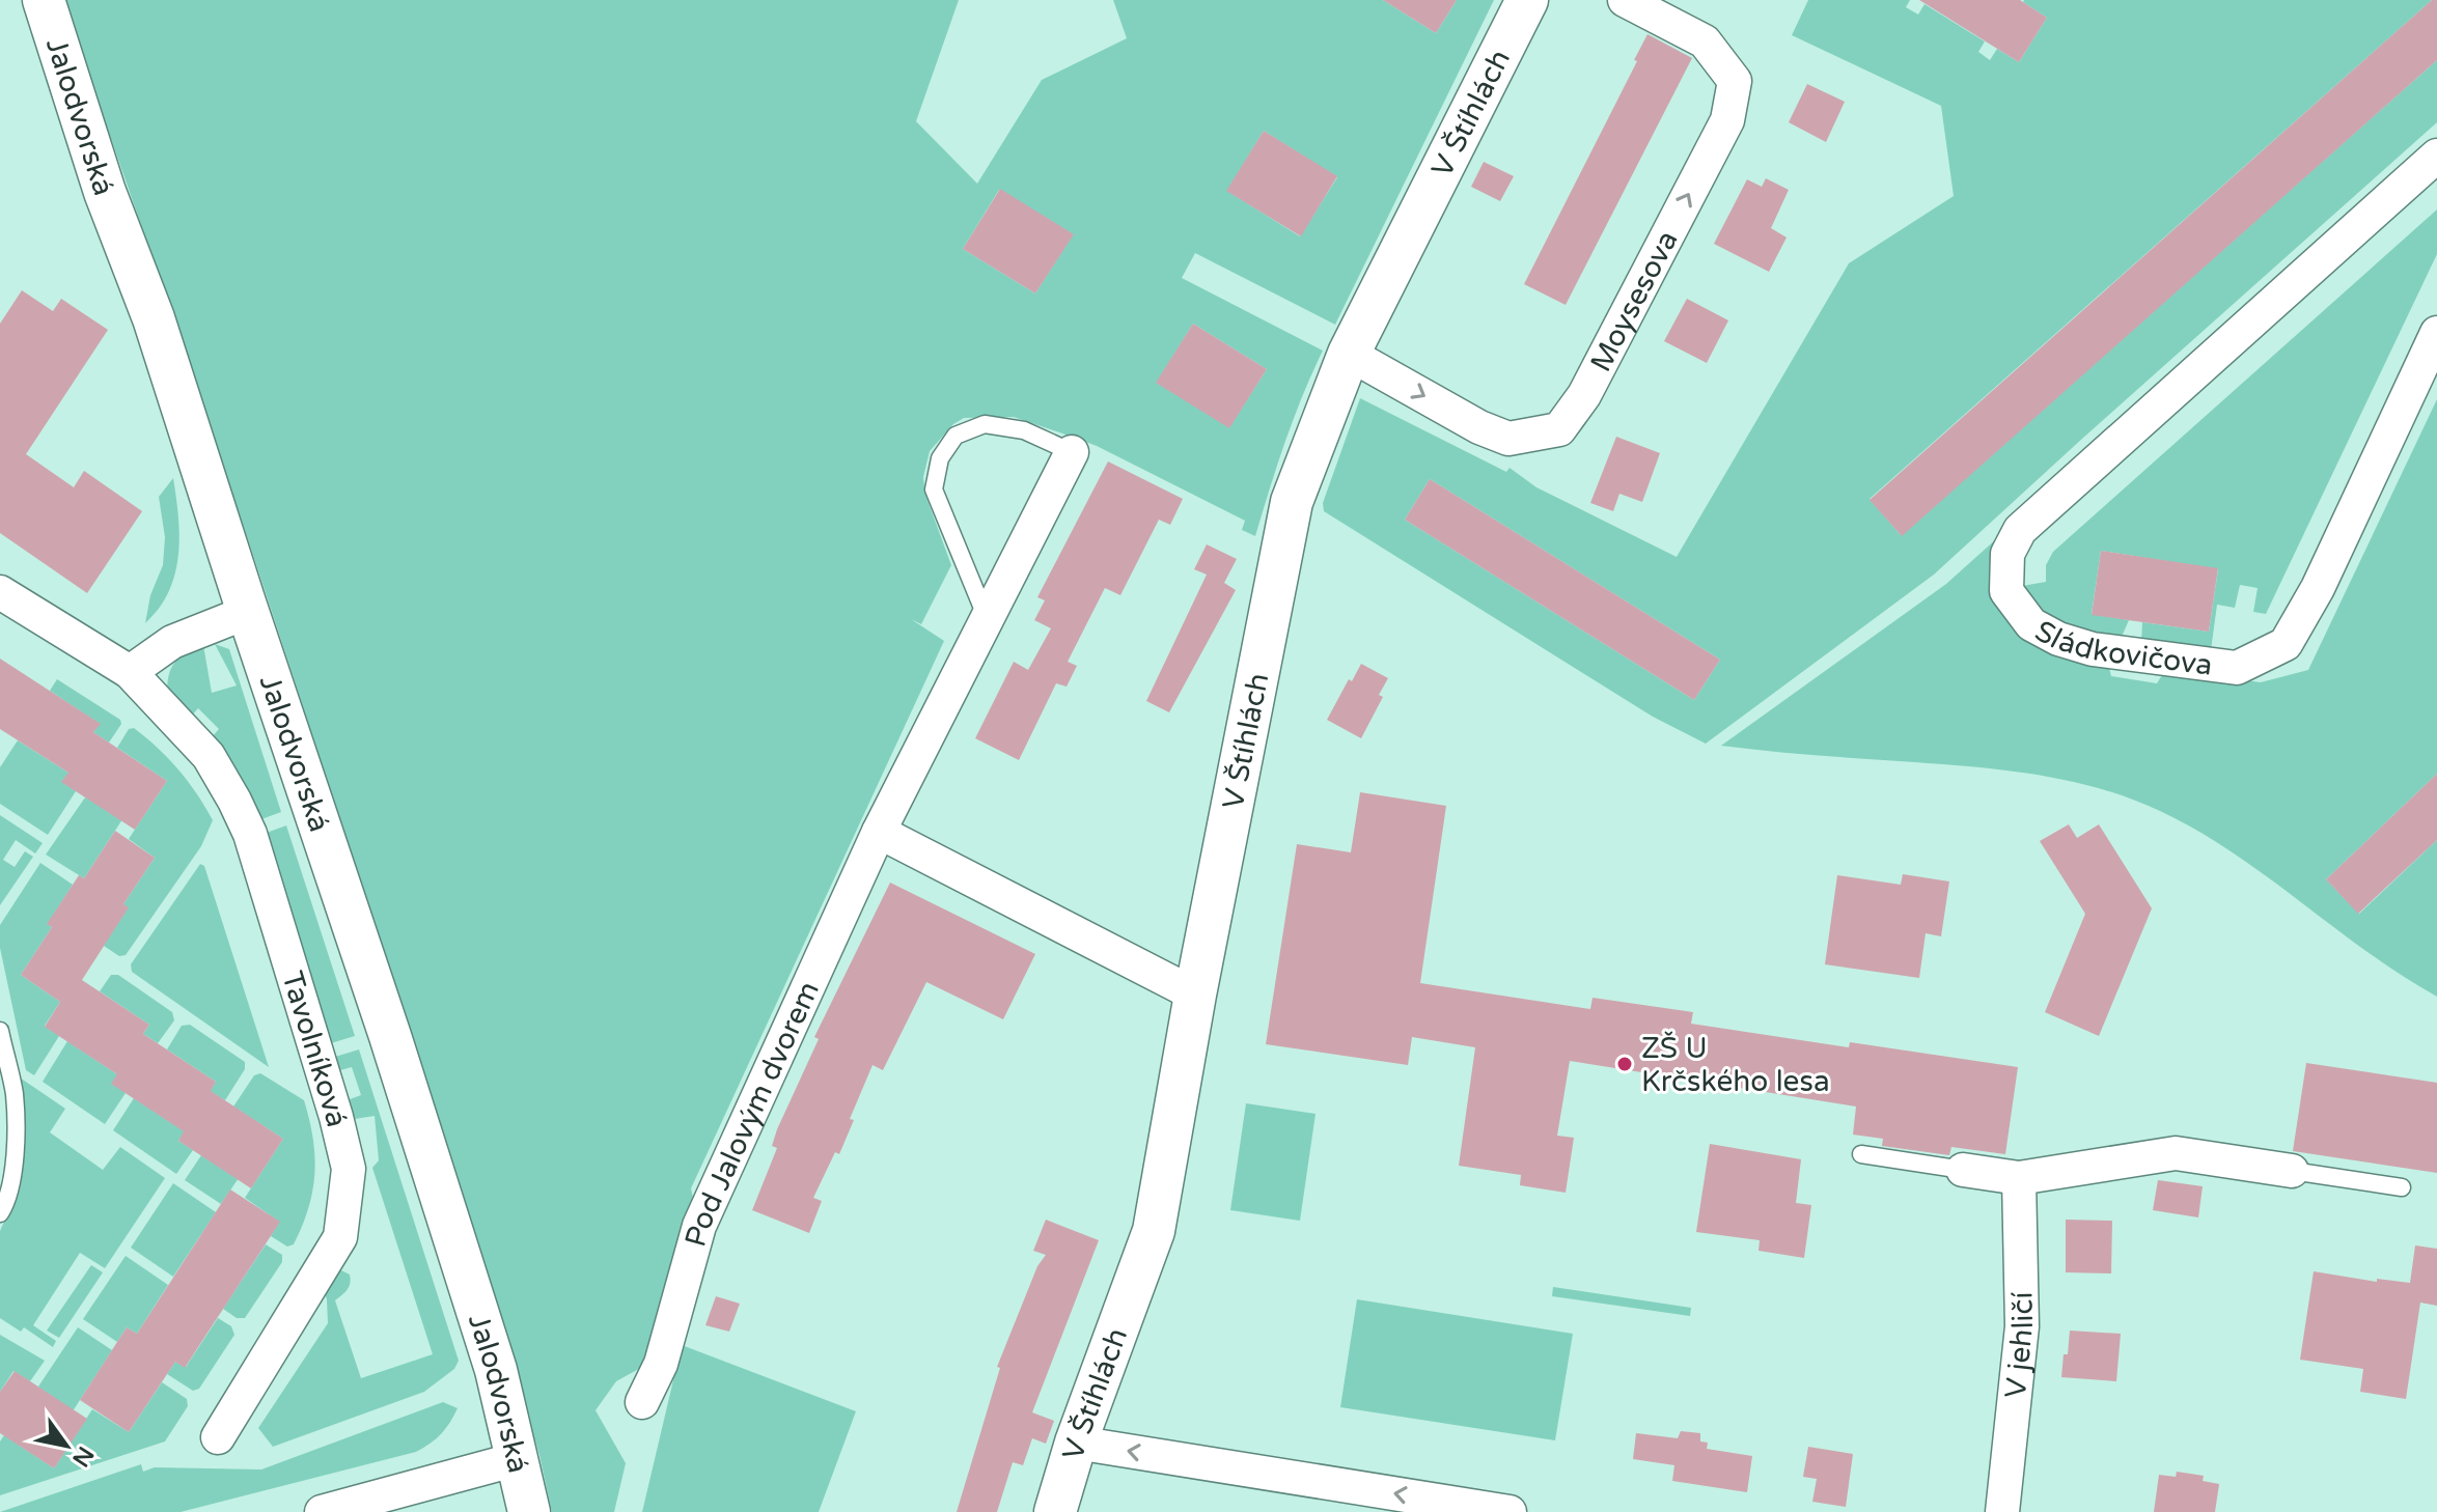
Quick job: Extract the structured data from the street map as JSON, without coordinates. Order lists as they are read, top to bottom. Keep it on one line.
{"streets":{"street":["V Štíhlách","Jalodvorská","Moysesova","Sládkovičova","Tavolníková","Pod Jalovým dvorem","V jehličí"]},"crossings":[["V Štíhlách","Moysesova"]],"places":["ZŠ U Krčského lesa"],"north":"bottom right"}
